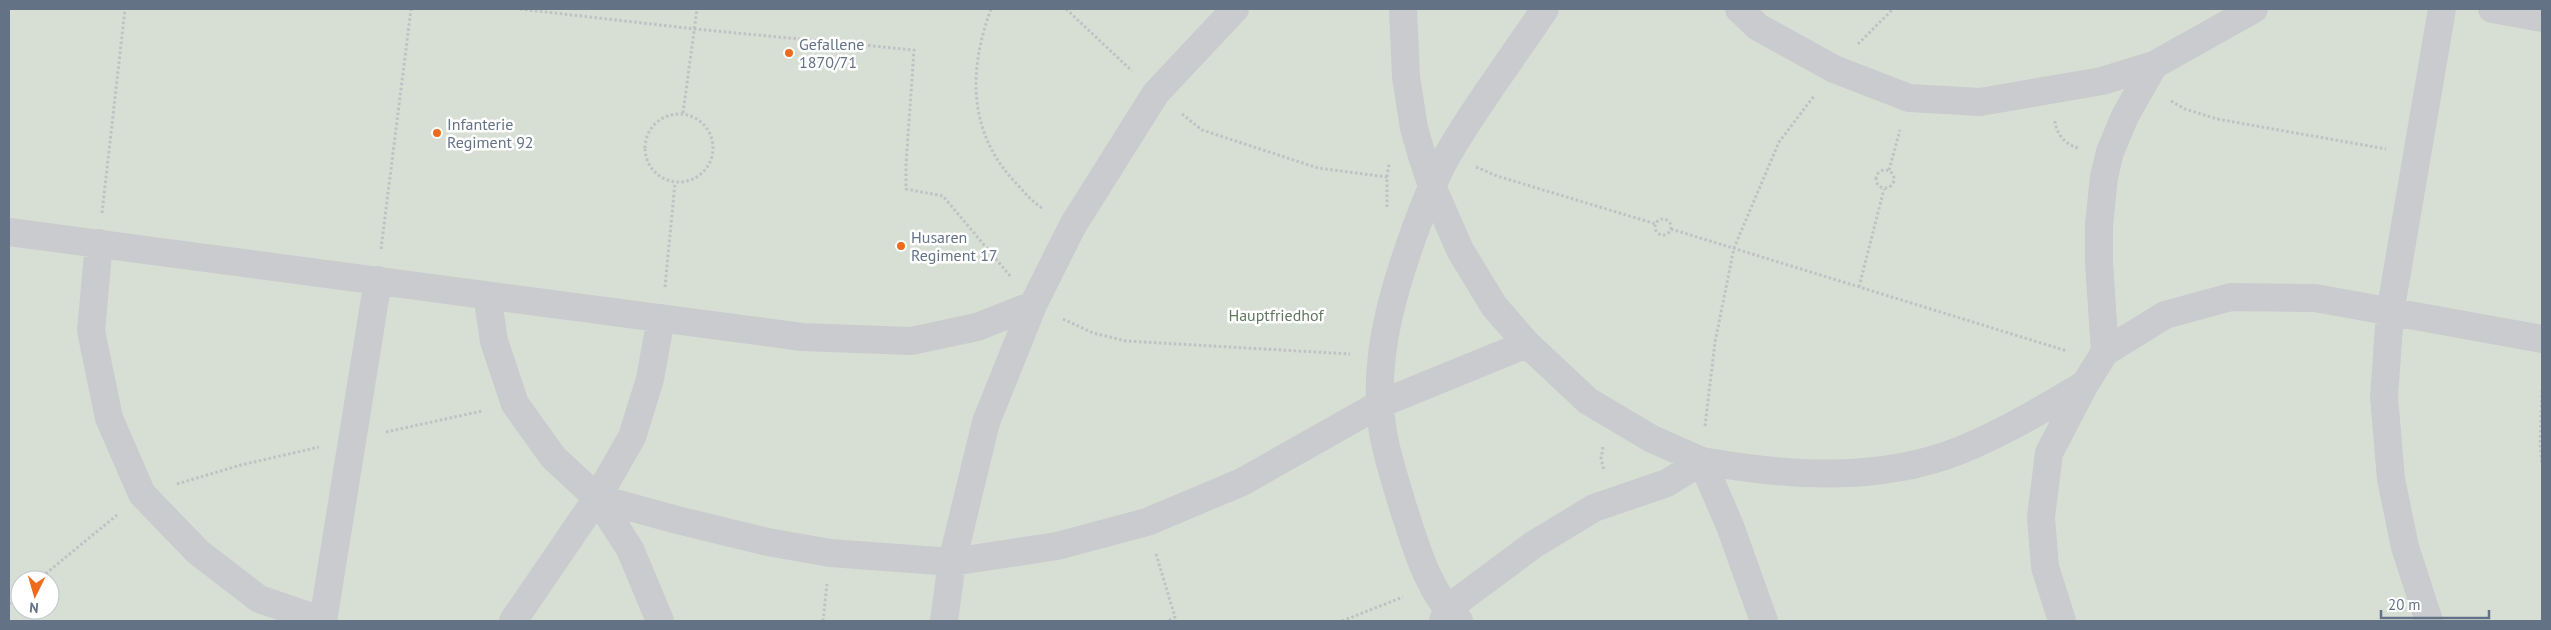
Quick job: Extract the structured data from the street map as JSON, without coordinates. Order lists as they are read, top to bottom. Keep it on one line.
{"parks":["Hauptfriedhof"],"places":["Gefallene 1870/71","Infanterie Regiment 92","Husaren Regiment 17"],"scale_bar":"20 m","north":"bottom"}
